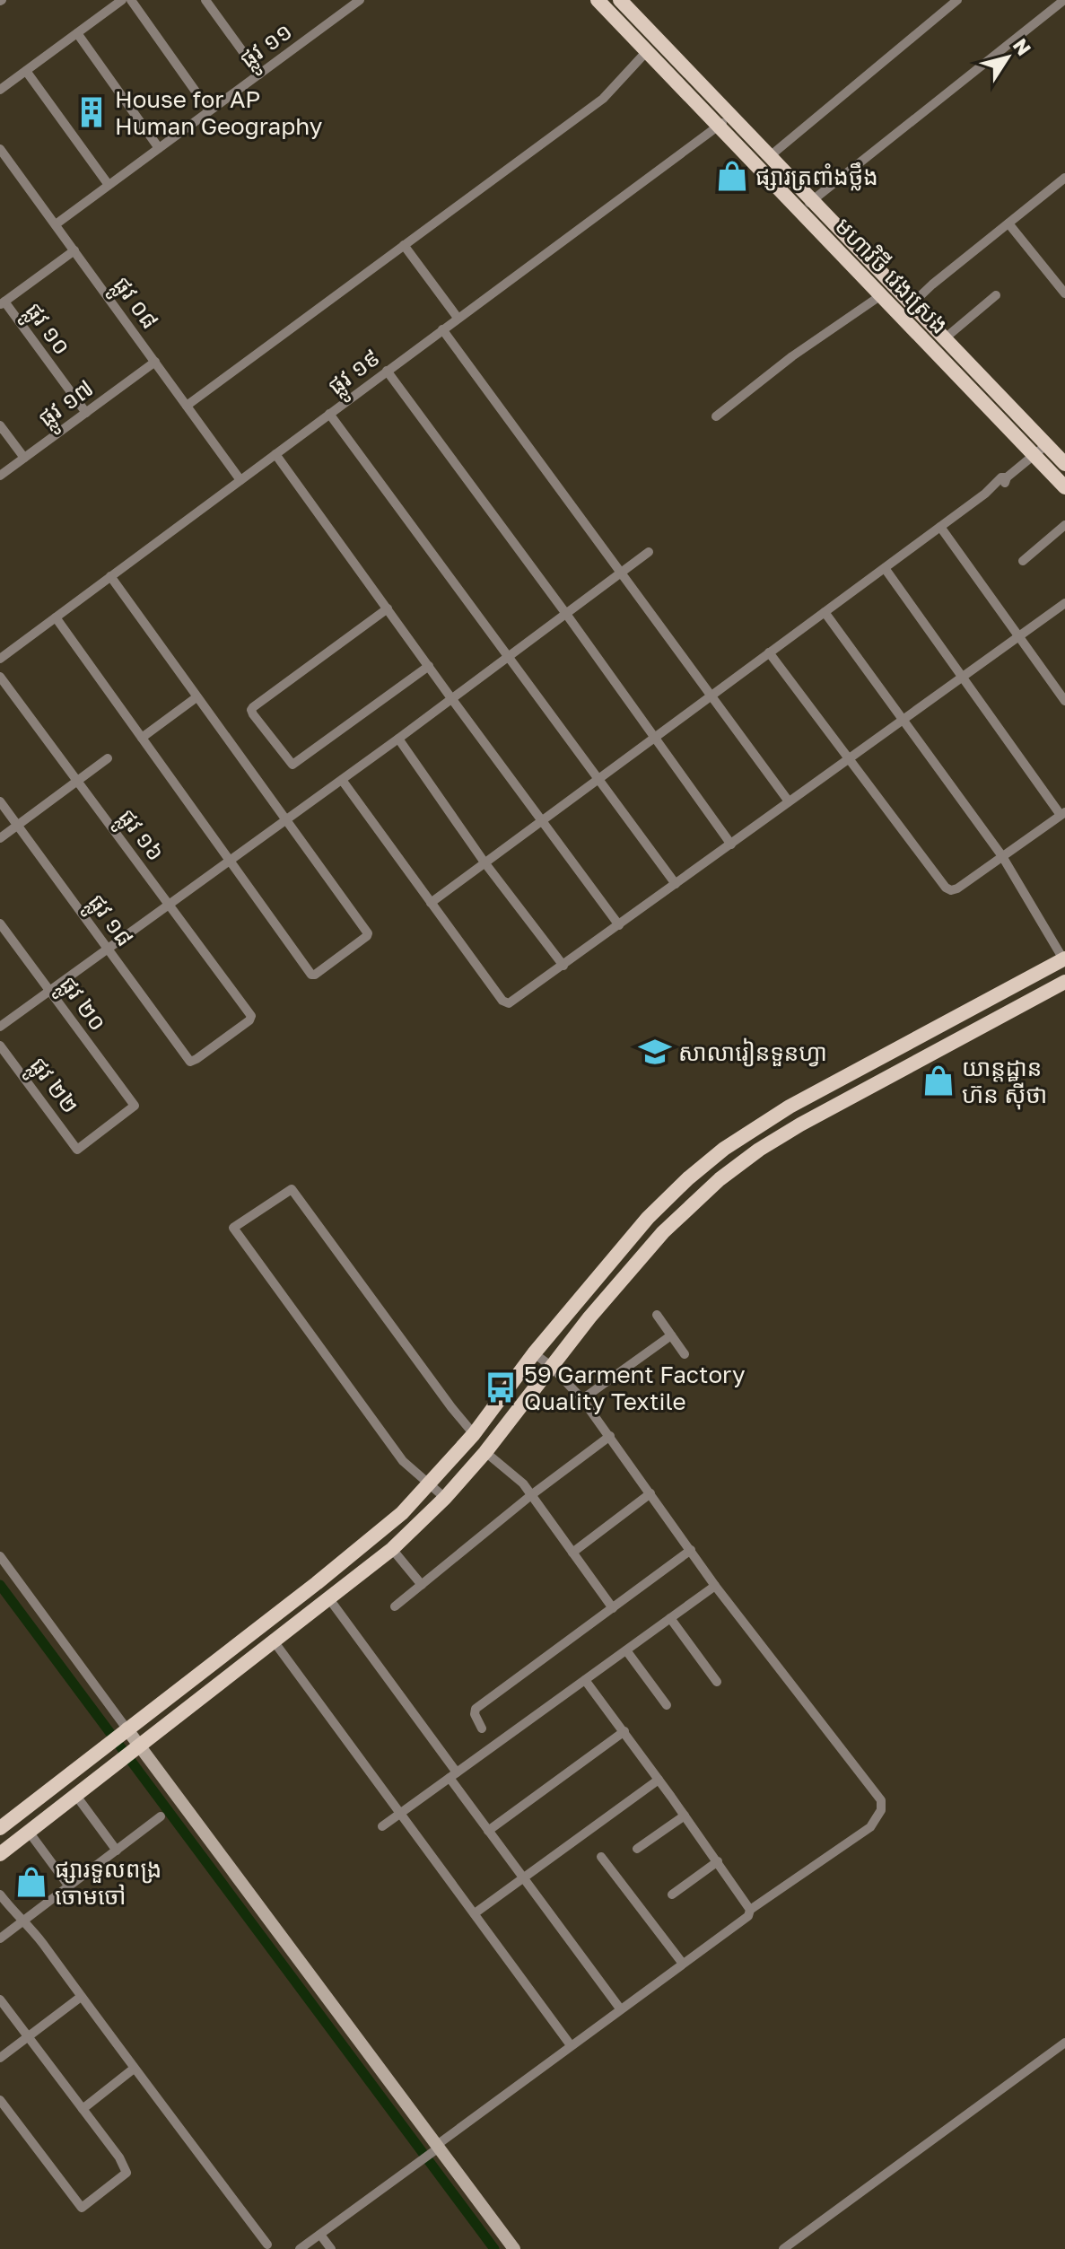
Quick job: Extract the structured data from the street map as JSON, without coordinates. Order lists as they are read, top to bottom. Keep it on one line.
{"streets":{"main road":["មហាវិថី វេងស្រេង"],"street":["ផ្លូវ ១១","ផ្លូវ ០៨","ផ្លូវ ១០","ផ្លូវ ១៩","ផ្លូវ ១៧","ផ្លូវ ១៦","ផ្លូវ ១៨","ផ្លូវ ២០","ផ្លូវ ២២"]},"crossings":[["ផ្លូវ ១១","ផ្លូវ ០៨"],["មហាវិថី វេងស្រេង","ផ្លូវ ១៩"],["ផ្លូវ ០៨","ផ្លូវ ១៩"],["ផ្លូវ ០៨","ផ្លូវ ១៧"],["ផ្លូវ ១០","ផ្លូវ ១៧"],["ផ្លូវ ១៦","ផ្លូវ ១៨"],["ផ្លូវ ២០","ផ្លូវ ២២"]],"places":{"building":["House for AP Human Geography"],"shop":["ផ្សារត្រពាំងថ្លឹង","យាន្ដដ្ឋាន ហ៊ន ស៊ីថា","ផ្សារទួលពង្រ ចោមចៅ"],"school or university":["សាលារៀនទួនហ្វា"],"bus stop":["59 Garment Factory Quality Textile"]},"north":"top right"}
